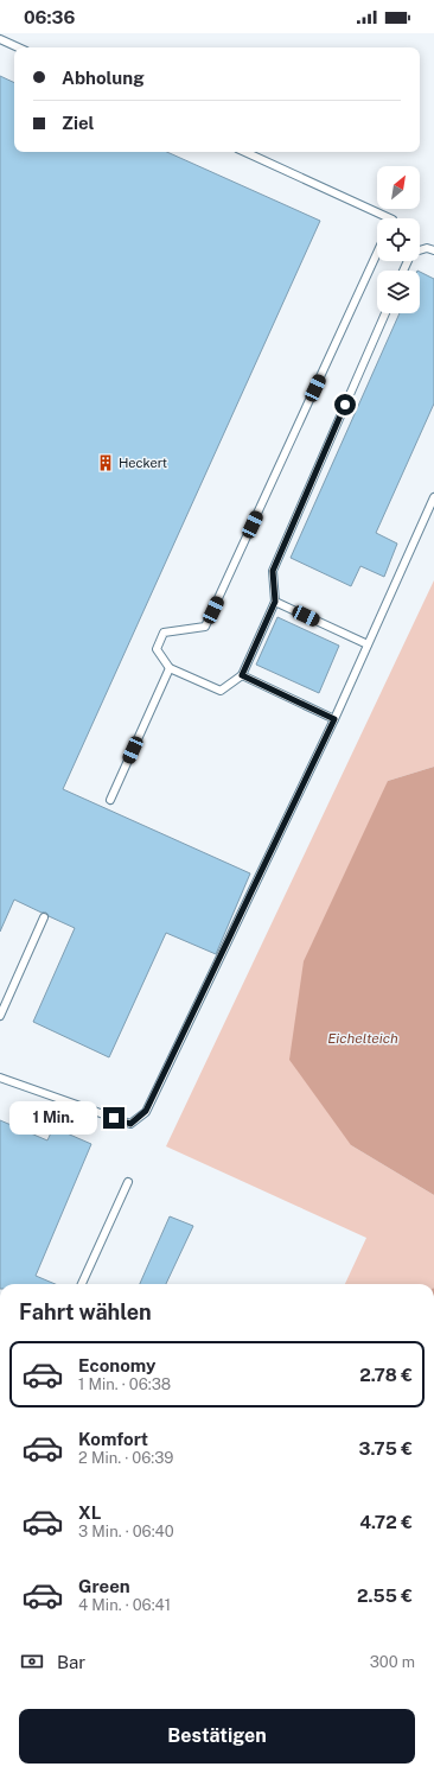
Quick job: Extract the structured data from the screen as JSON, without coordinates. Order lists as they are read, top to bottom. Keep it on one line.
{"water":["Eichelteich"],"places":{"building":["Heckert"]},"north":"top right","page":{"status":"06:36","banner":["Abholung","Ziel"],"bubble":"1 Min.","heading":"Fahrt wählen","list":[{"name":"Economy","note":"1 Min. · 06:38","value":"2.78 €"},{"name":"Komfort","note":"2 Min. · 06:39","value":"3.75 €"},{"name":"XL","note":"3 Min. · 06:40","value":"4.72 €"},{"name":"Green","note":"4 Min. · 06:41","value":"2.55 €"}],"pay":["Bar","300 m"],"buttons":"Bestätigen"}}
